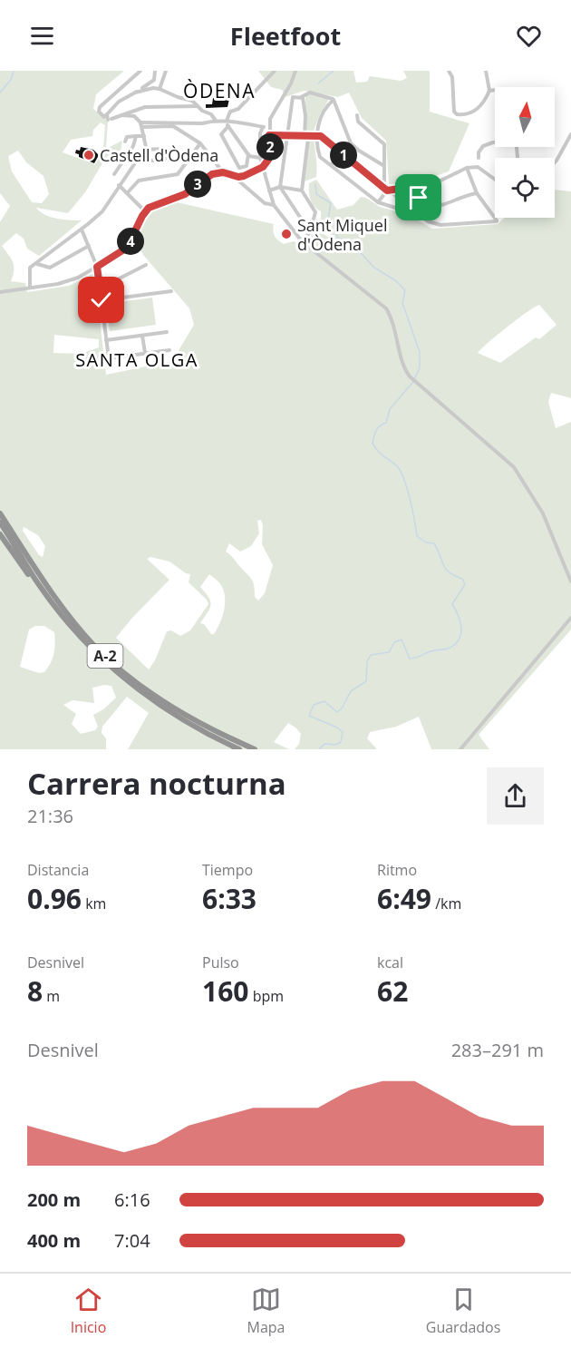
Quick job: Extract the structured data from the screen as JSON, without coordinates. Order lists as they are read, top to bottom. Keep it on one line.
{"streets":{"highway":["A-2"]},"districts":["ÒDENA","SANTA OLGA"],"places":["Castell d'Òdena","Sant Miquel d'Òdena"],"north":"top","page":{"header":"Fleetfoot","pins":["2","1","3","4"],"heading":["Carrera nocturna","21:36"],"stats":[["Distancia","0.96 km"],["Tiempo","6:33"],["Ritmo","6:49 /km"],["Desnivel","8 m"],["Pulso","160 bpm"],["kcal","62"]],"chart":["Desnivel","283–291 m"],"list":[{"name":"200 m","note":"6:16"},{"name":"400 m","note":"7:04"}],"tabs":["Inicio","Mapa","Guardados"]}}
